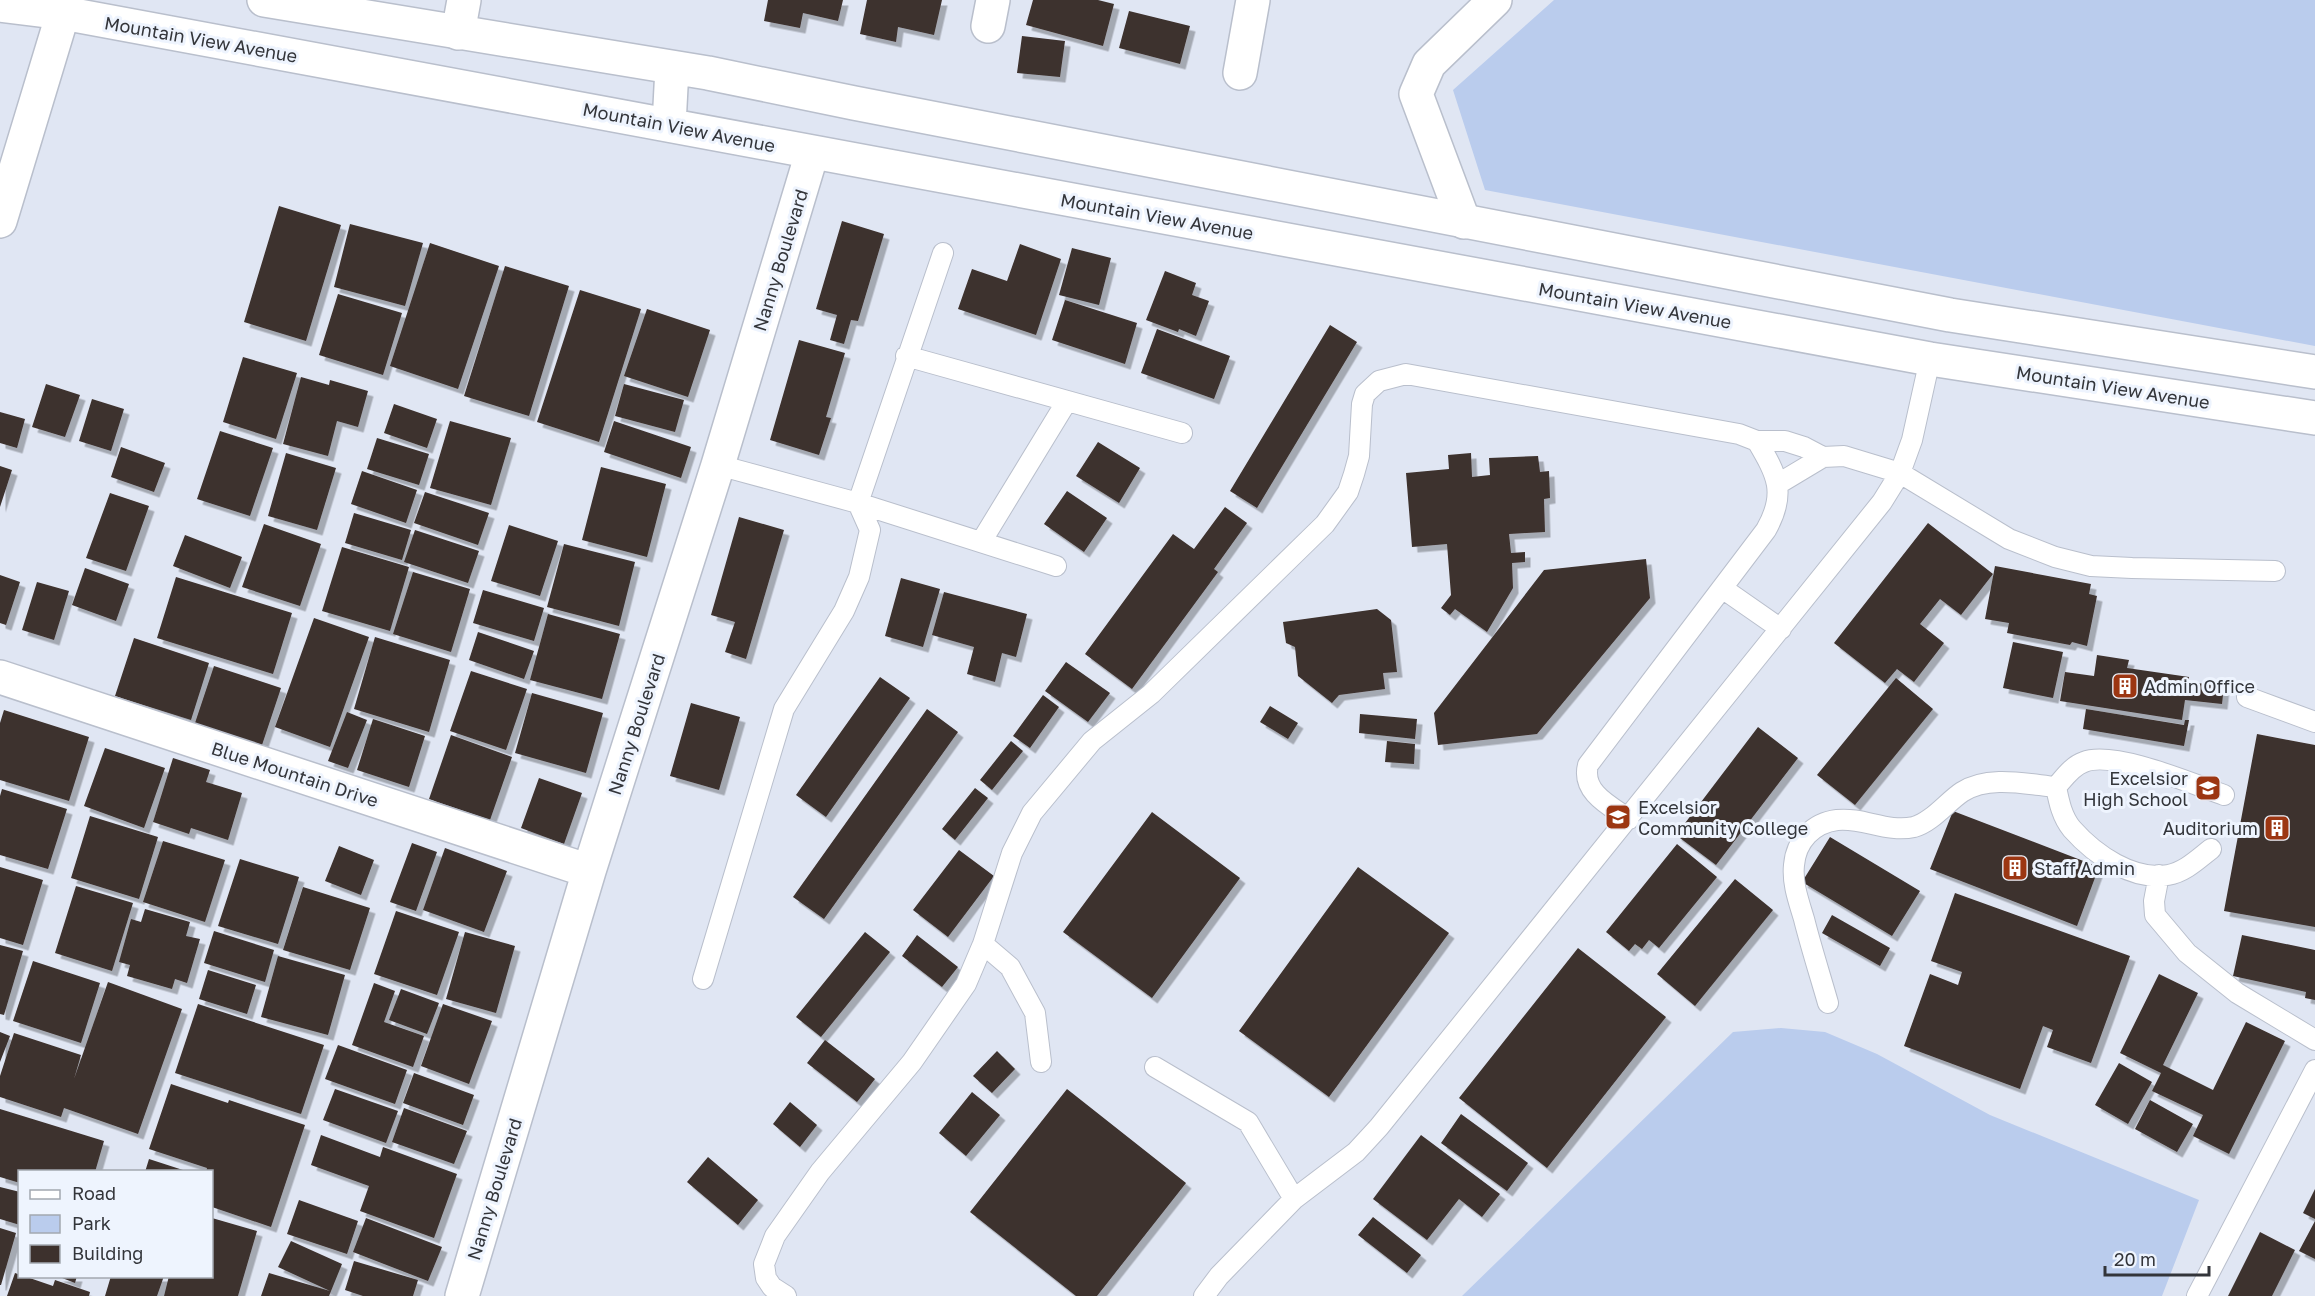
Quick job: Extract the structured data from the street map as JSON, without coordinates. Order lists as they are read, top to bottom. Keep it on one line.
{"streets":{"main road":["Mountain View Avenue","Nanny Boulevard","Blue Mountain Drive"]},"crossings":[["Mountain View Avenue","Nanny Boulevard"],["Nanny Boulevard","Blue Mountain Drive"]],"places":{"building":["Admin Office","Auditorium","Staff Admin"],"school or university":["Excelsior High School","Excelsior Community College"]},"legend":["Road","Park","Building"],"scale_bar":"20 m"}
